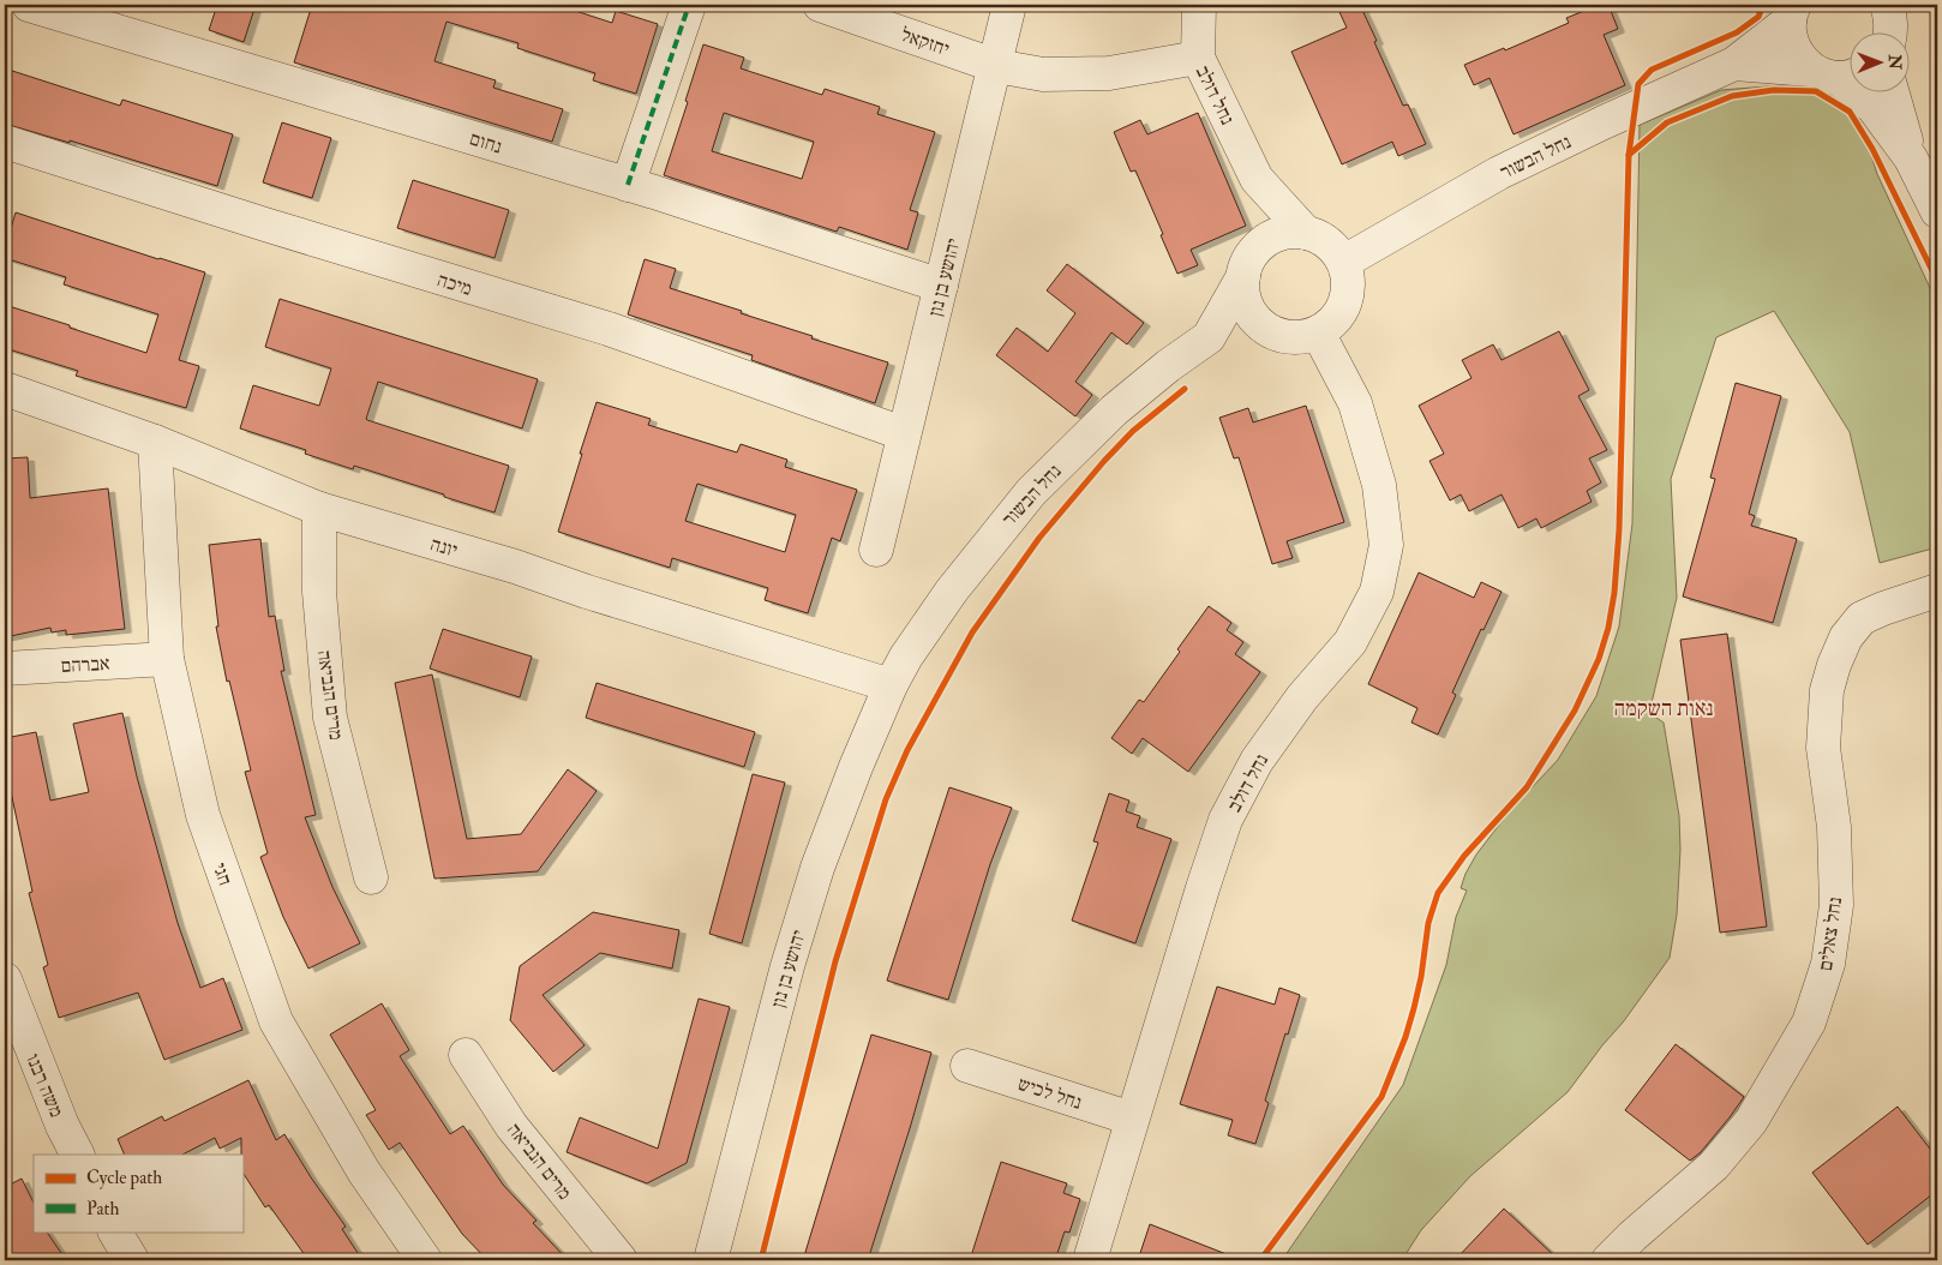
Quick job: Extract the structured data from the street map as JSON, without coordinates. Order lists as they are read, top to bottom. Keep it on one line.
{"streets":{"street":["יחזקאל","נחל דולב","נחום","נחל הבשור","יהושע בן נון","מיכה","יונה","אברהם","מרים הנביאה","חגי","נחל צאלים","משה רבנו","נחל לכיש"]},"crossings":[["יחזקאל","נחל דולב"],["יחזקאל","יהושע בן נון"],["נחל דולב","נחל הבשור"],["נחל דולב","נחל לכיש"],["נחום","יהושע בן נון"],["נחל הבשור","יהושע בן נון"],["נחל הבשור","יונה"],["יהושע בן נון","מיכה"],["יהושע בן נון","יונה"],["יונה","מרים הנביאה"],["יונה","חגי"],["אברהם","חגי"]],"districts":["נאות השקמה"],"legend":["Cycle path","Path"],"north":"right"}
